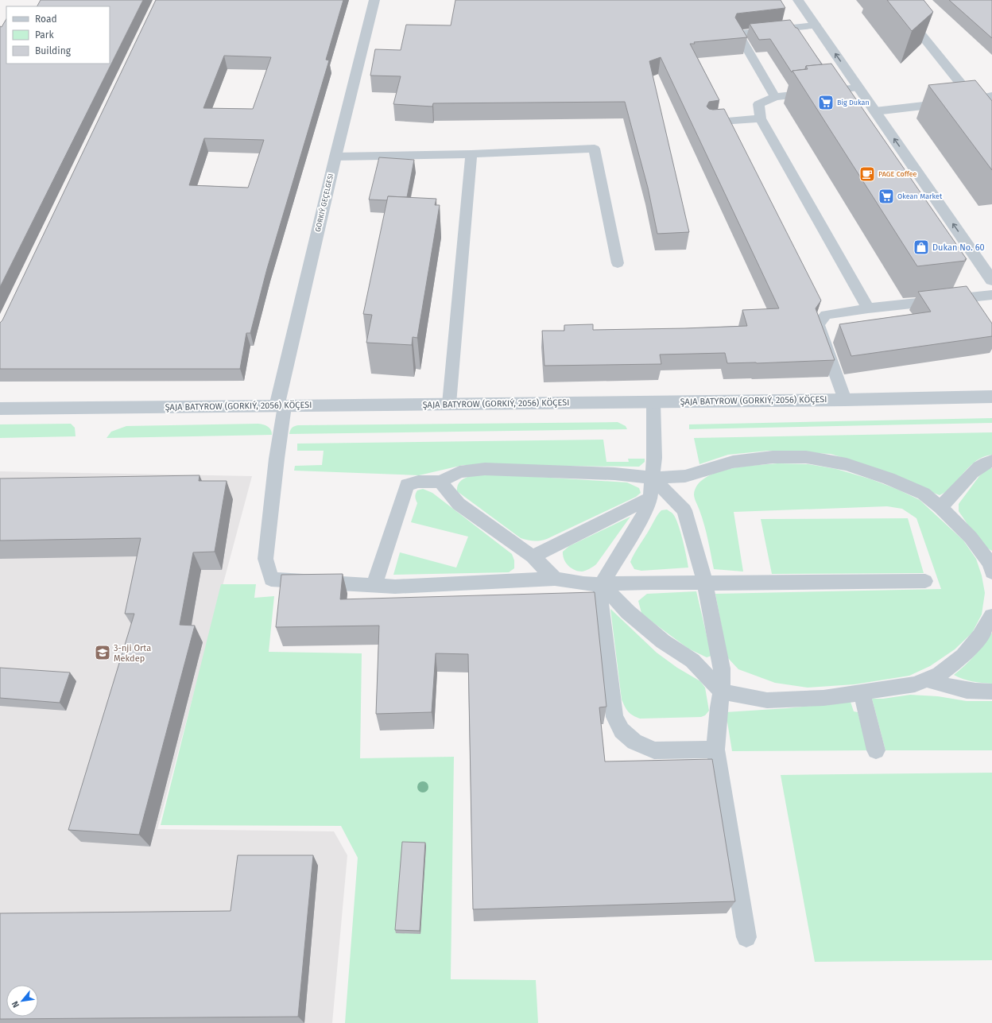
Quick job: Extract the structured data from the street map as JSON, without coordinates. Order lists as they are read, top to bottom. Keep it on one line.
{"streets":{"street":["GORKIÝ GEÇELGESI","ŞAJA BATYROW (GORKIÝ, 2056) KÖÇESI"]},"crossings":[["GORKIÝ GEÇELGESI","ŞAJA BATYROW (GORKIÝ, 2056) KÖÇESI"]],"places":{"supermarket":["Big Dukan","Okean Market"],"cafe":["PAGE Coffee"],"shop":["Dukan No. 60"],"school or university":["3-nji Orta Mekdep"]},"legend":["Road","Park","Building"],"north":"bottom left"}
